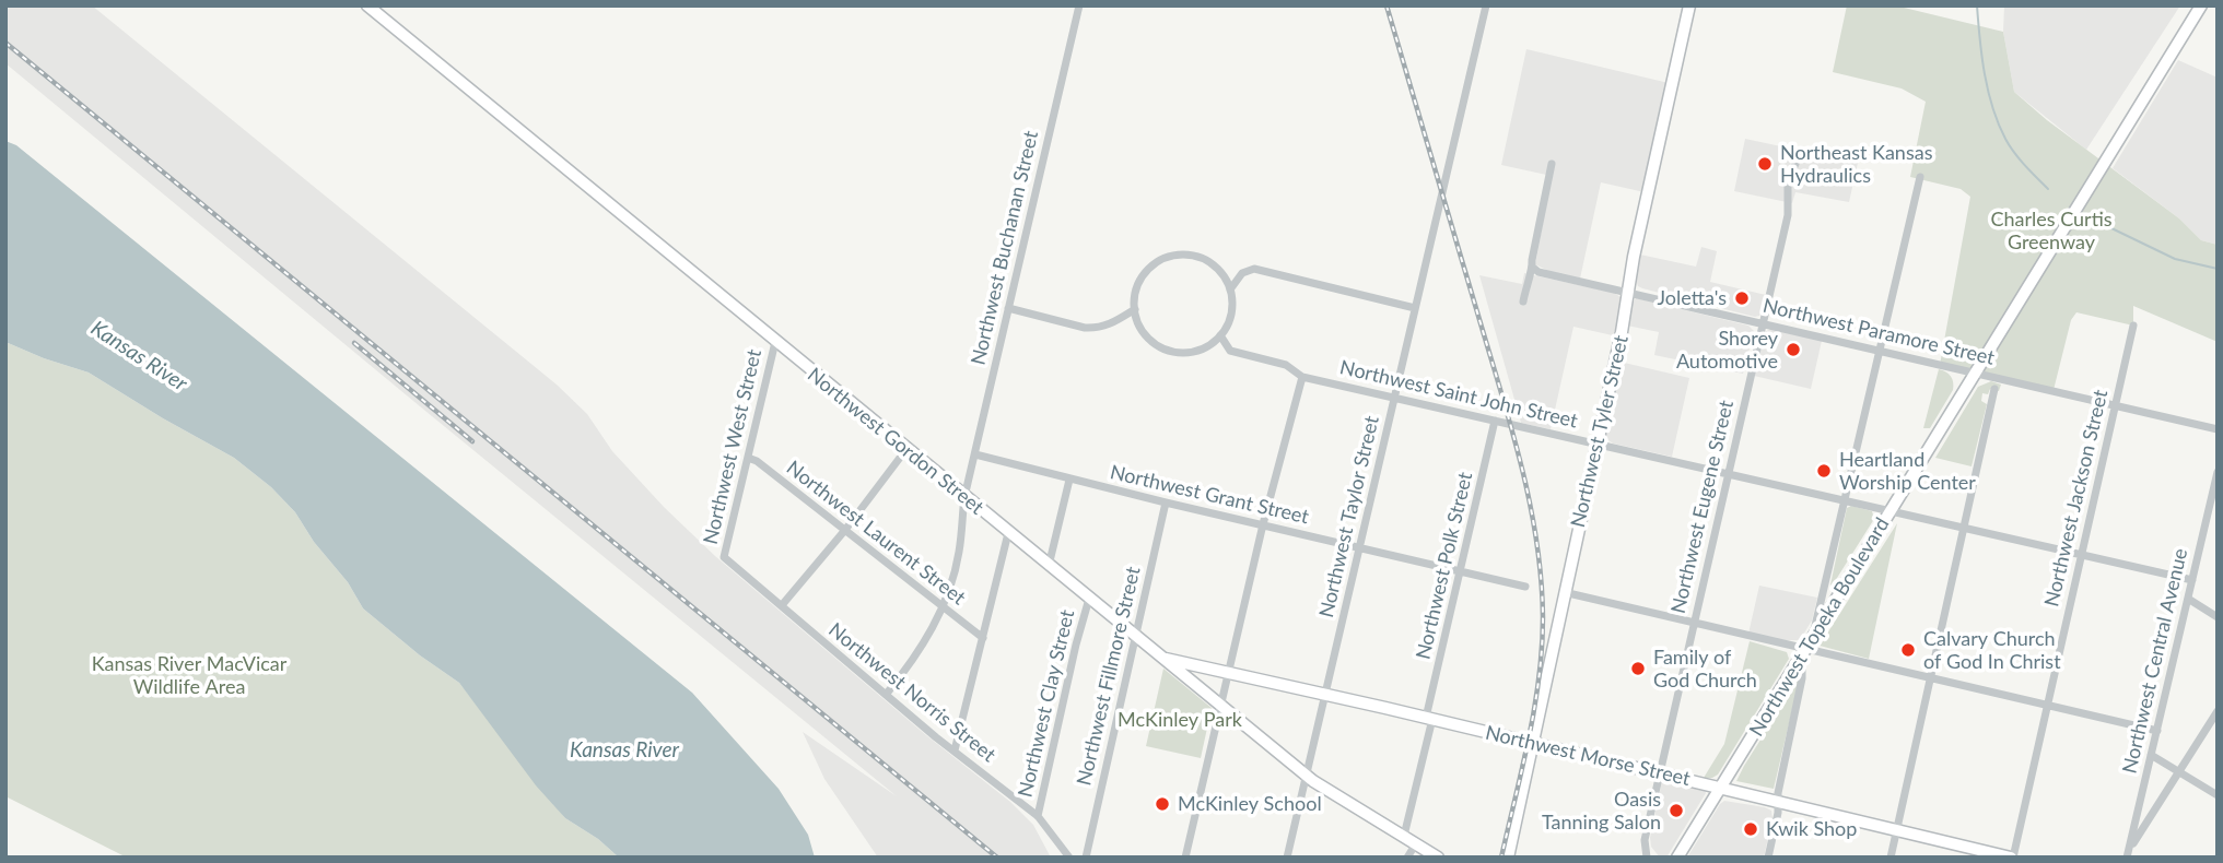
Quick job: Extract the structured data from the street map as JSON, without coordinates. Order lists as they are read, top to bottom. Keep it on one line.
{"streets":{"main road":["Northwest Tyler Street","Northwest Gordon Street","Northwest Topeka Boulevard","Northwest Morse Street"],"street":["Northwest Buchanan Street","Northwest Paramore Street","Northwest Saint John Street","Northwest West Street","Northwest Grant Street","Northwest Jackson Street","Northwest Eugene Street","Northwest Taylor Street","Northwest Laurent Street","Northwest Polk Street","Northwest Central Avenue","Northwest Fillmore Street","Northwest Norris Street","Northwest Clay Street"]},"crossings":[["Northwest Buchanan Street","Northwest Gordon Street"],["Northwest Buchanan Street","Northwest Grant Street"],["Northwest Buchanan Street","Northwest Laurent Street"],["Northwest Buchanan Street","Northwest Norris Street"],["Northwest Paramore Street","Northwest Tyler Street"],["Northwest Paramore Street","Northwest Jackson Street"],["Northwest Paramore Street","Northwest Eugene Street"],["Northwest Paramore Street","Northwest Topeka Boulevard"],["Northwest Saint John Street","Northwest Tyler Street"],["Northwest Saint John Street","Northwest Jackson Street"],["Northwest Saint John Street","Northwest Eugene Street"],["Northwest Saint John Street","Northwest Taylor Street"],["Northwest Saint John Street","Northwest Polk Street"],["Northwest Saint John Street","Northwest Topeka Boulevard"],["Northwest Saint John Street","Northwest Central Avenue"],["Northwest Tyler Street","Northwest Morse Street"],["Northwest Gordon Street","Northwest West Street"],["Northwest Gordon Street","Northwest Taylor Street"],["Northwest Gordon Street","Northwest Polk Street"],["Northwest Gordon Street","Northwest Fillmore Street"],["Northwest Gordon Street","Northwest Clay Street"],["Northwest Gordon Street","Northwest Morse Street"],["Northwest West Street","Northwest Laurent Street"],["Northwest West Street","Northwest Norris Street"],["Northwest Grant Street","Northwest Taylor Street"],["Northwest Grant Street","Northwest Polk Street"],["Northwest Grant Street","Northwest Fillmore Street"],["Northwest Jackson Street","Northwest Morse Street"],["Northwest Eugene Street","Northwest Morse Street"],["Northwest Taylor Street","Northwest Morse Street"],["Northwest Polk Street","Northwest Morse Street"],["Northwest Topeka Boulevard","Northwest Morse Street"],["Northwest Norris Street","Northwest Clay Street"]],"water":["Kansas River"],"parks":["Charles Curtis Greenway","Kansas River MacVicar Wildlife Area","McKinley Park"],"places":["Northeast Kansas Hydraulics","Joletta's","Shorey Automotive","Heartland Worship Center","Calvary Church of God In Christ","Family of God Church","McKinley School","Oasis Tanning Salon","Kwik Shop"]}
